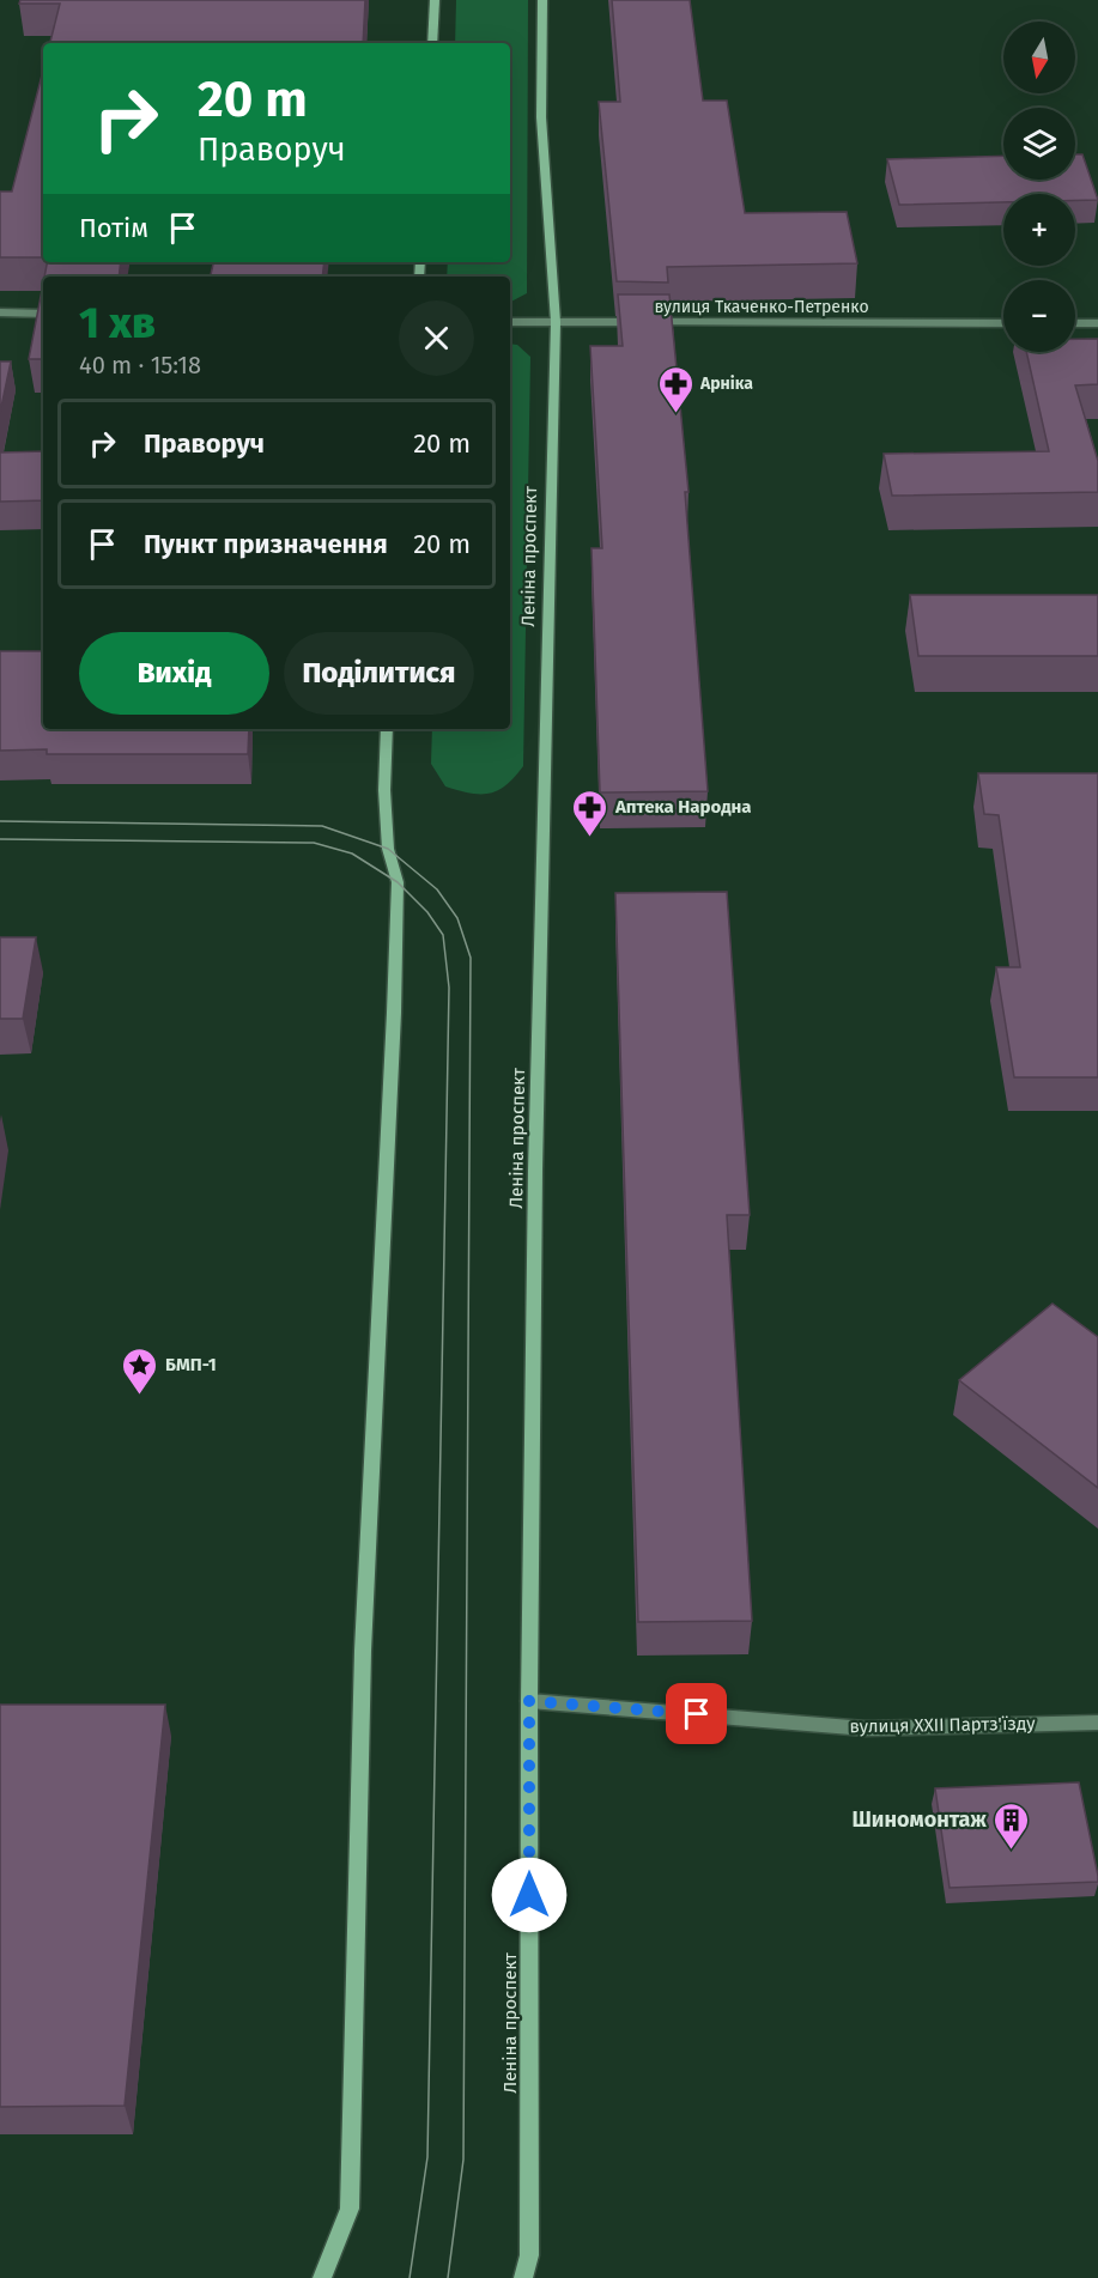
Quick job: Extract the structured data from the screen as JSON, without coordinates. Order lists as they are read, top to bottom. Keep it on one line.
{"streets":{"street":["вулиця Ткаченко-Петренко","Леніна проспект","вулиця XXII Партз'їзду"]},"crossings":[["вулиця Ткаченко-Петренко","Леніна проспект"],["Леніна проспект","вулиця XXII Партз'їзду"]],"places":{"pharmacy":["Арніка","Аптека Народна"],"place":["БМП-1"],"building":["Шиномонтаж"]},"north":"bottom","page":{"map_buttons":["+","−"],"turn":["20 m","Праворуч"],"then":"Потім","heading":["1 хв","40 m · 15:18"],"list":[{"name":"Праворуч","value":"20 m"},{"name":"Пункт призначення","value":"20 m"}],"buttons":["Вихід","Поділитися"]}}
